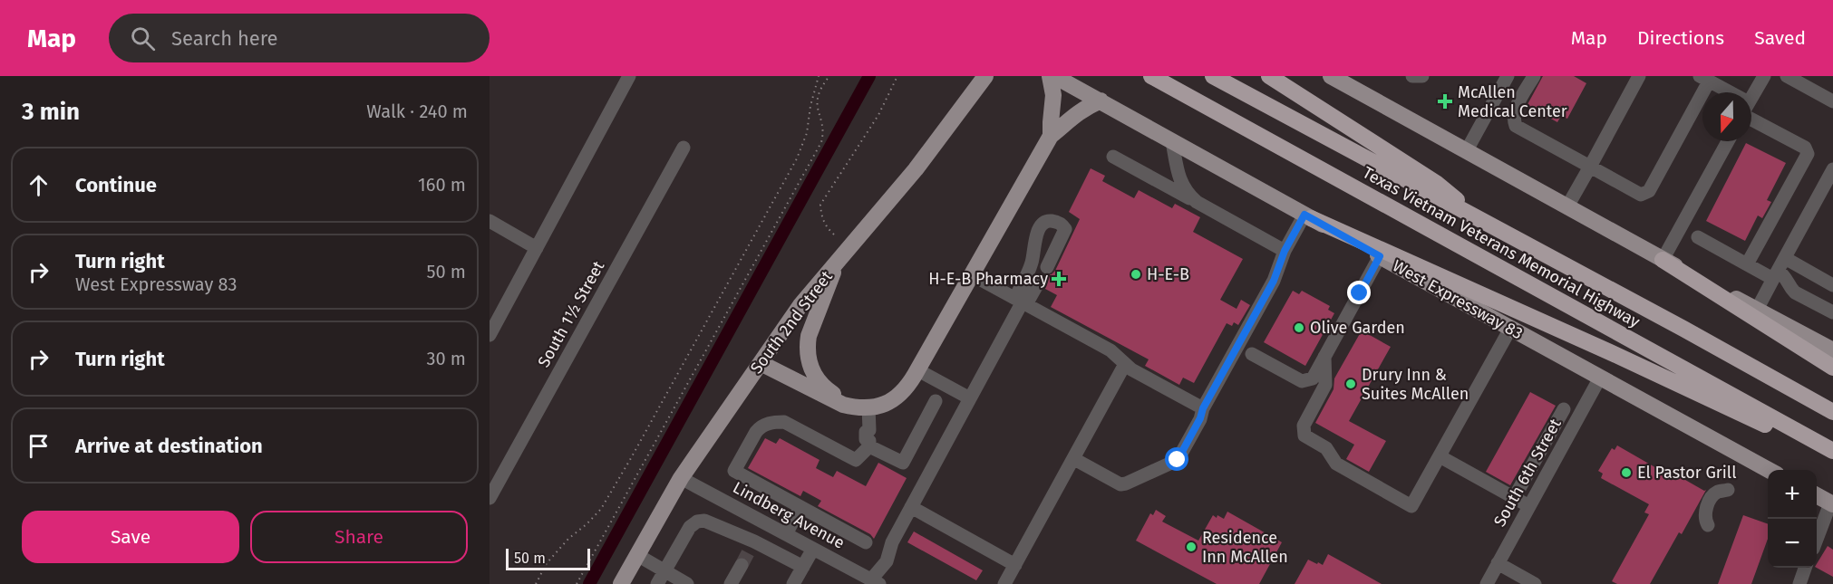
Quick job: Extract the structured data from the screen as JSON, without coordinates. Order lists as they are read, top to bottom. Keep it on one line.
{"streets":{"highway":["Texas Vietnam Veterans Memorial Highway"],"main road":["West Expressway 83","South 2nd Street"],"street":["South 1½ Street","South 6th Street","Lindberg Avenue"]},"crossings":[["West Expressway 83","South 6th Street"],["South 2nd Street","Lindberg Avenue"]],"places":{"health":["McAllen Medical Center","H-E-B Pharmacy"],"other":["H-E-B","Olive Garden","Drury Inn & Suites McAllen","El Pastor Grill","Residence Inn McAllen"]},"scale_bar":"50 m","north":"bottom","page":{"header":"Map","search":"Search here","nav":["Map","Directions","Saved"],"heading":["3 min","Walk · 240 m"],"list":[["Continue","160 m"],["Turn right","West Expressway 83","50 m"],["Turn right","30 m"],"Arrive at destination"],"map_buttons":["+","−"],"buttons":["Save","Share"],"scale":"50 m"}}
